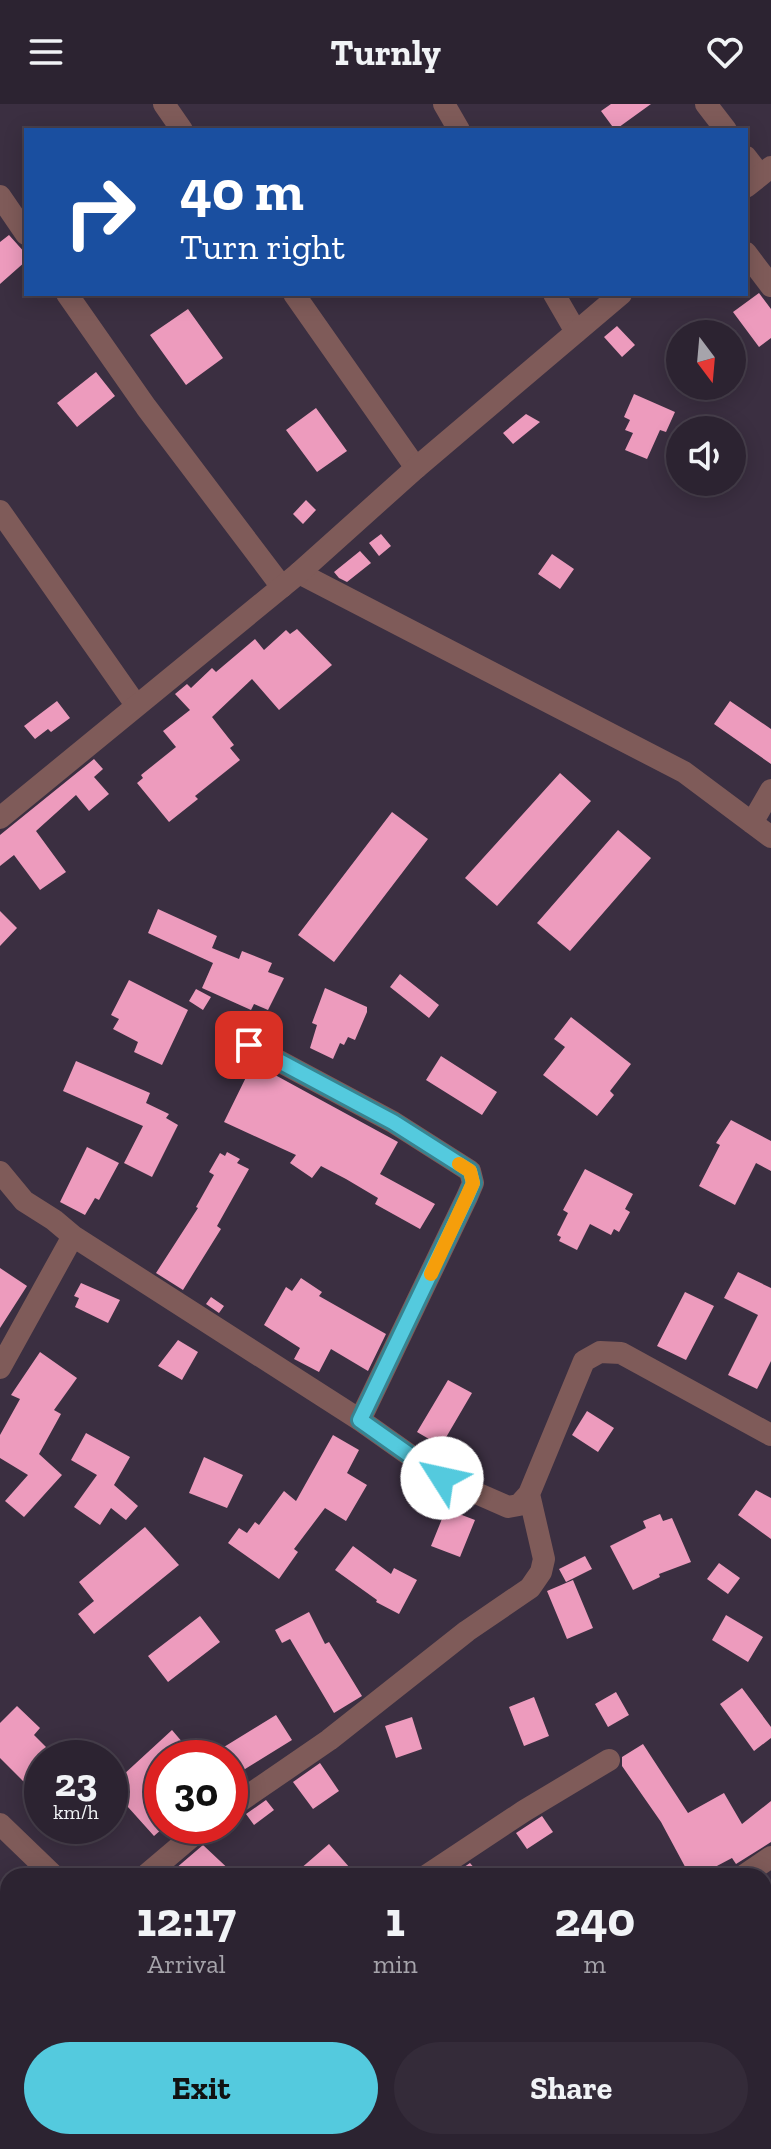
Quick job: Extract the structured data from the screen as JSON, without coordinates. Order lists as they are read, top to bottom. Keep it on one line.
{"north":"bottom","page":{"header":"Turnly","turn":["40 m","Turn right"],"speed":"23 km/h","limit":"30","eta":["12:17","Arrival","1","min","240","m"],"buttons":["Exit","Share"]}}
